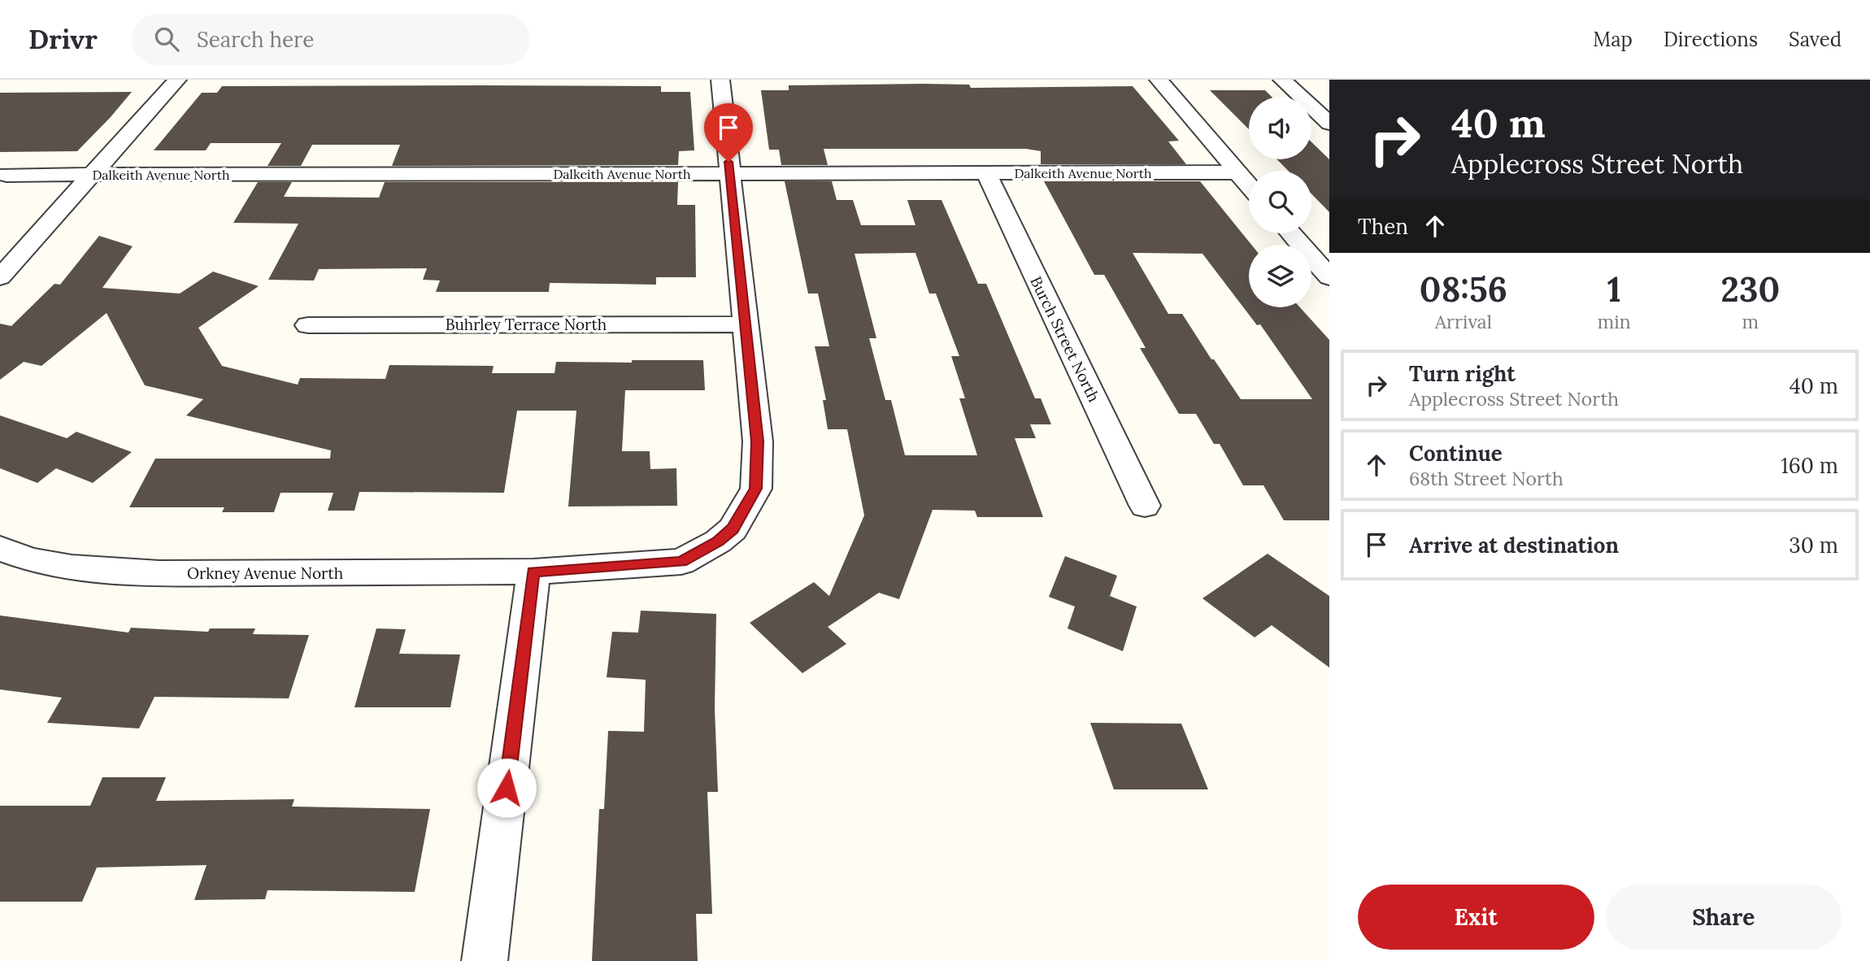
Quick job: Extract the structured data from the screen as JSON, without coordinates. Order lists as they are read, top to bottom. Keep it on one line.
{"streets":{"street":["Dalkeith Avenue North","Buhrley Terrace North","Burch Street North","Orkney Avenue North"]},"crossings":[["Dalkeith Avenue North","Burch Street North"],["Dalkeith Avenue North","Orkney Avenue North"],["Buhrley Terrace North","Orkney Avenue North"]],"page":{"header":"Drivr","search":"Search here","nav":["Map","Directions","Saved"],"turn":["40 m","Applecross Street North"],"then":"Then","eta":["08:56","Arrival","1","min","230","m"],"list":[{"name":"Turn right","note":"Applecross Street North","value":"40 m"},{"name":"Continue","note":"68th Street North","value":"160 m"},{"name":"Arrive at destination","value":"30 m"}],"buttons":["Exit","Share"]}}
